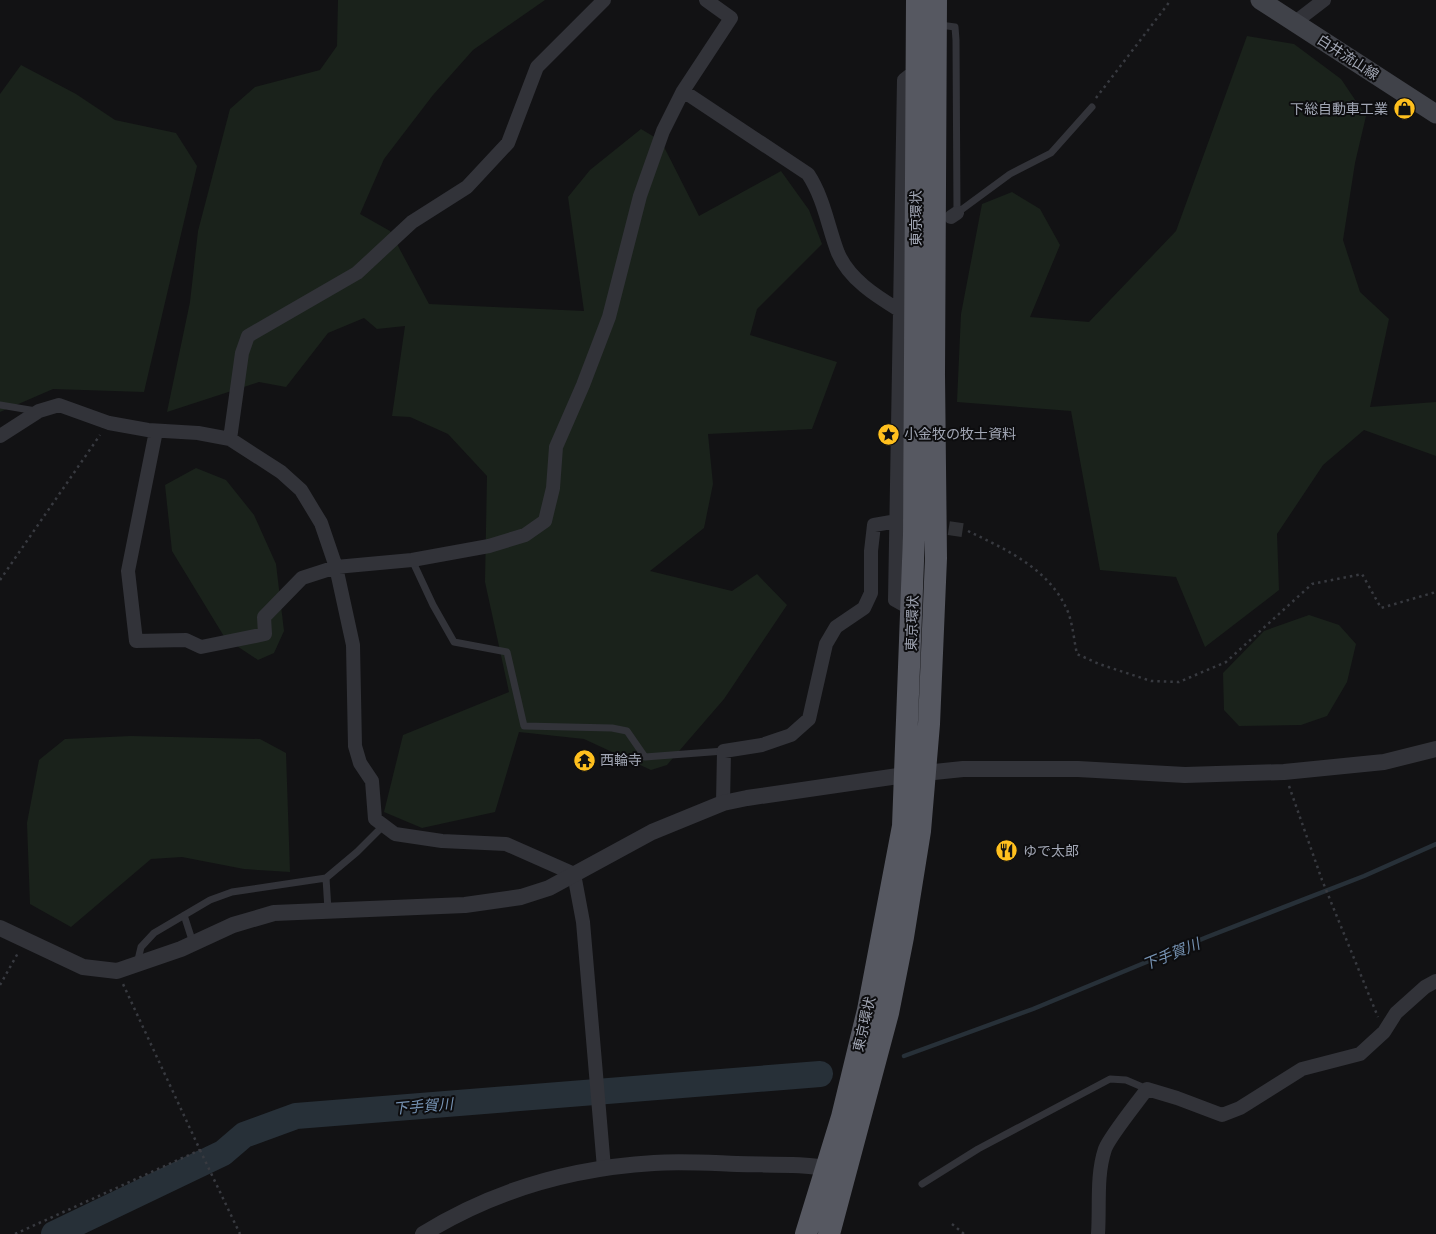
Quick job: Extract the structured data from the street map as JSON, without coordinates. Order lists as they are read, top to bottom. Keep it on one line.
{"streets":{"highway":["東京環状"],"main road":["白井流山線"]},"water":["下手賀川"],"places":{"shop":["下総自動車工業"],"place":["小金牧の牧士資料"],"temple":["西輪寺"],"restaurant":["ゆで太郎"]}}
